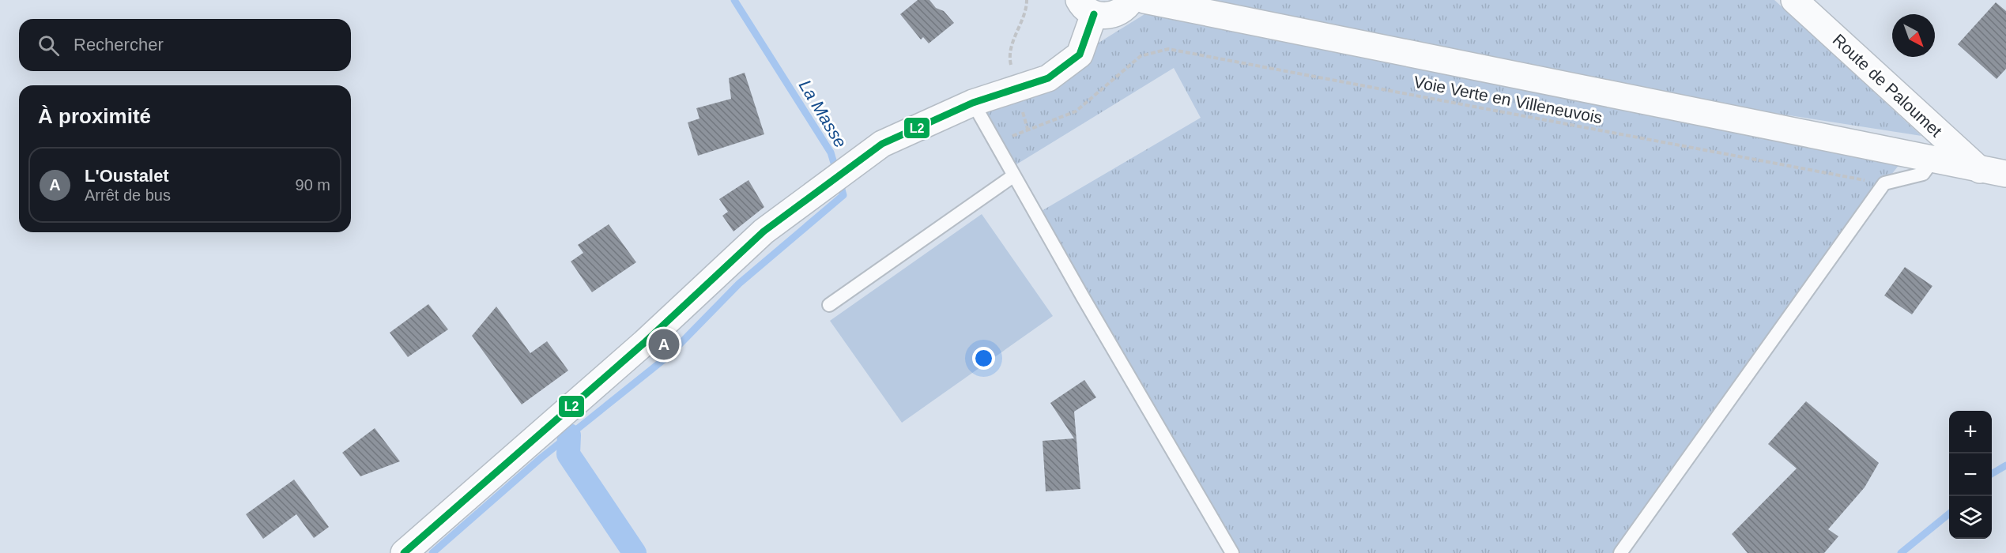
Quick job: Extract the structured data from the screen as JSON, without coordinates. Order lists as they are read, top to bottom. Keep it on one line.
{"streets":{"street":["Route de Paloumet"],"path":["Voie Verte en Villeneuvois"]},"water":["La Masse"],"lines":["transit line L2"],"north":"bottom right","page":{"search":"Rechercher","heading":"À proximité","list":[{"mark":"A","name":"L'Oustalet","note":"Arrêt de bus","value":"90 m"}],"pins":"A","map_buttons":["+","−"]}}
